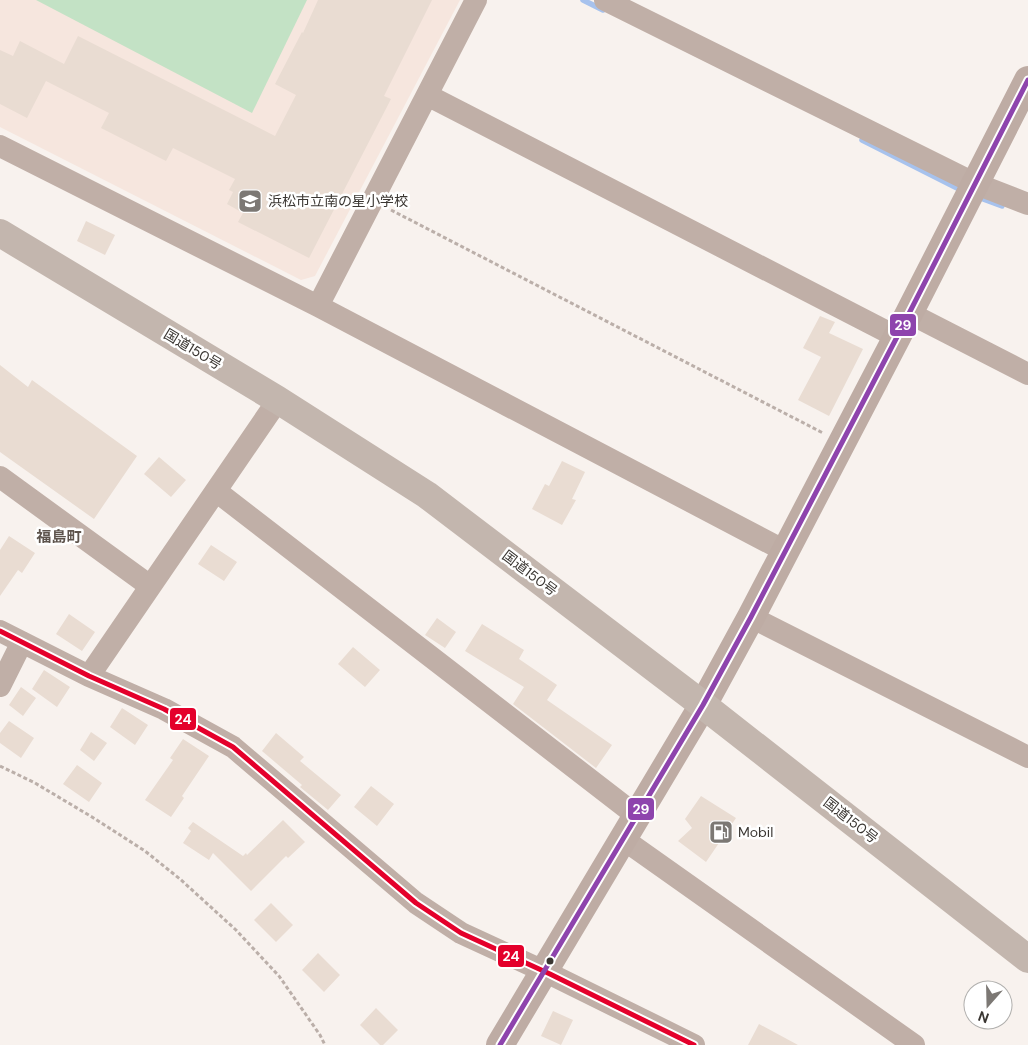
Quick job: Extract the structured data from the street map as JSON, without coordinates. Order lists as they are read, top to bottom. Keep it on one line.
{"streets":{"highway":["国道150号"]},"districts":["福島町"],"places":{"school or university":["浜松市立南の星小学校"],"fuel station":["Mobil"]},"lines":["transit line 29","transit line 24"],"north":"bottom"}
